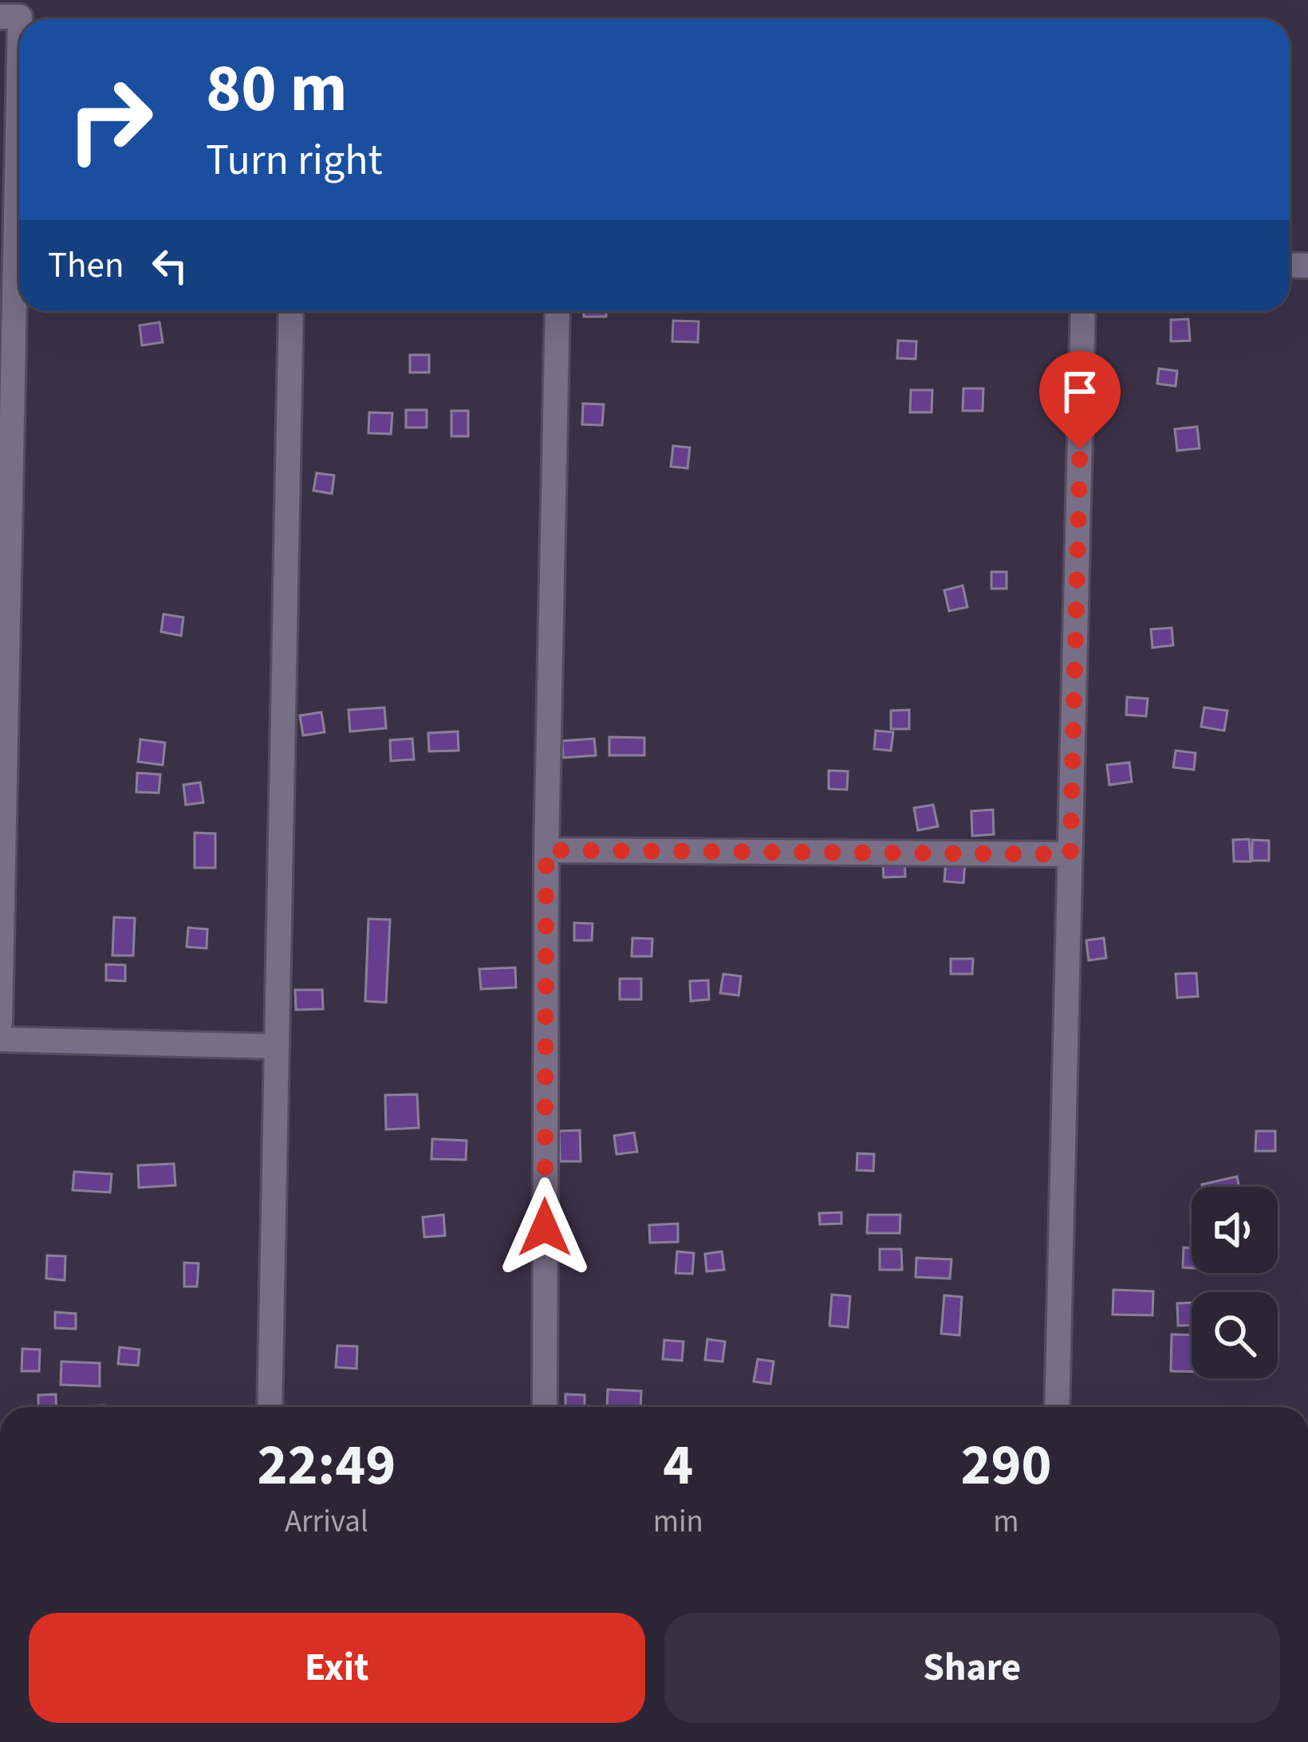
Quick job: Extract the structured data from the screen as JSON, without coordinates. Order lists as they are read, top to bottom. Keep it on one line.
{"page":{"turn":["80 m","Turn right"],"then":"Then","eta":["22:49","Arrival","4","min","290","m"],"buttons":["Exit","Share"]}}
